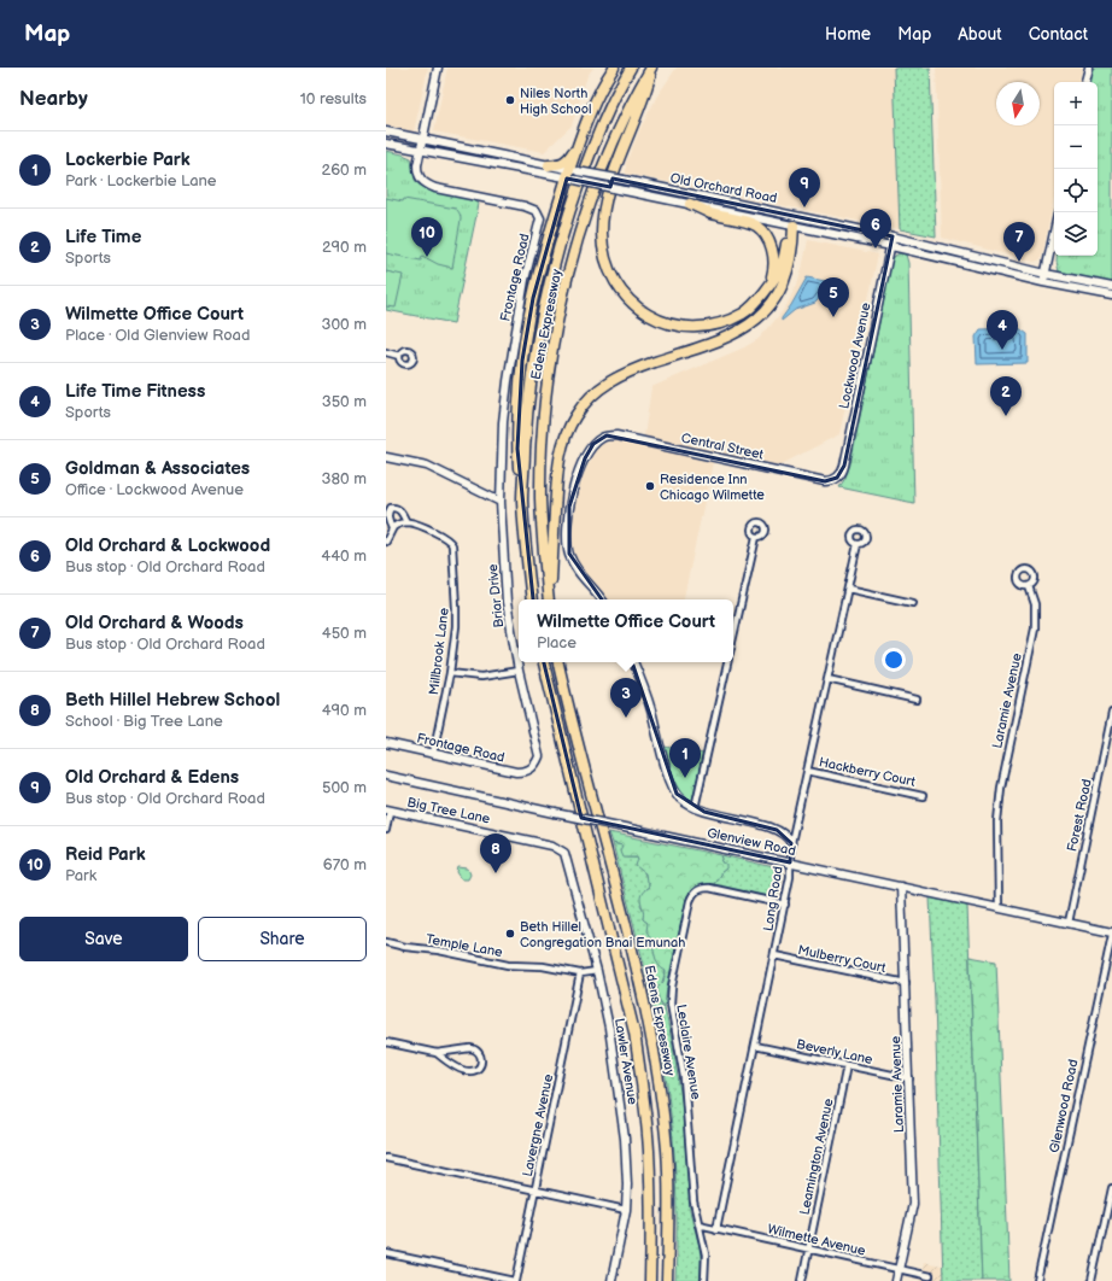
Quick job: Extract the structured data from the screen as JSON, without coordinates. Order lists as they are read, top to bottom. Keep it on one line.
{"streets":{"highway":["Edens Expressway"],"street":["Old Orchard Road","Frontage Road","Lockwood Avenue","Central Street","Briar Drive","Millbrook Lane","Laramie Avenue","Hackberry Court","Big Tree Lane","Forest Road","Glenview Road","Long Road","Temple Lane","Mulberry Court","Leclaire Avenue","Beverly Lane","Lawler Avenue","Glenwood Road","Lavergne Avenue","Leamington Avenue","Wilmette Avenue"]},"crossings":[["Old Orchard Road","Frontage Road"],["Old Orchard Road","Lockwood Avenue"],["Frontage Road","Briar Drive"],["Frontage Road","Millbrook Lane"],["Lockwood Avenue","Central Street"],["Laramie Avenue","Glenview Road"],["Laramie Avenue","Mulberry Court"],["Laramie Avenue","Beverly Lane"],["Laramie Avenue","Wilmette Avenue"],["Hackberry Court","Long Road"],["Big Tree Lane","Lawler Avenue"],["Forest Road","Glenview Road"],["Glenview Road","Long Road"],["Glenview Road","Glenwood Road"],["Long Road","Mulberry Court"],["Long Road","Leclaire Avenue"],["Long Road","Beverly Lane"],["Long Road","Wilmette Avenue"],["Temple Lane","Lawler Avenue"],["Temple Lane","Lavergne Avenue"],["Leclaire Avenue","Wilmette Avenue"],["Beverly Lane","Leamington Avenue"],["Leamington Avenue","Wilmette Avenue"]],"places":["Niles North High School","Residence Inn Chicago Wilmette","Beth Hillel Congregation Bnai Emunah"],"north":"bottom","page":{"header":"Map","nav":["Home","Map","About","Contact"],"heading":["Nearby","10 results"],"map_buttons":["+","−"],"list":[{"mark":"1","name":"Lockerbie Park","note":"Park · Lockerbie Lane","value":"260 m"},{"mark":"2","name":"Life Time","note":"Sports","value":"290 m"},{"mark":"3","name":"Wilmette Office Court","note":"Place · Old Glenview Road","value":"300 m"},{"mark":"4","name":"Life Time Fitness","note":"Sports","value":"350 m"},{"mark":"5","name":"Goldman & Associates","note":"Office · Lockwood Avenue","value":"380 m"},{"mark":"6","name":"Old Orchard & Lockwood","note":"Bus stop · Old Orchard Road","value":"440 m"},{"mark":"7","name":"Old Orchard & Woods","note":"Bus stop · Old Orchard Road","value":"450 m"},{"mark":"8","name":"Beth Hillel Hebrew School","note":"School · Big Tree Lane","value":"490 m"},{"mark":"9","name":"Old Orchard & Edens","note":"Bus stop · Old Orchard Road","value":"500 m"},{"mark":"10","name":"Reid Park","note":"Park","value":"670 m"}],"pins":["9","6","10","7","5","4","2","3","1","8"],"popup":["Wilmette Office Court","Place"],"buttons":["Save","Share"]}}
